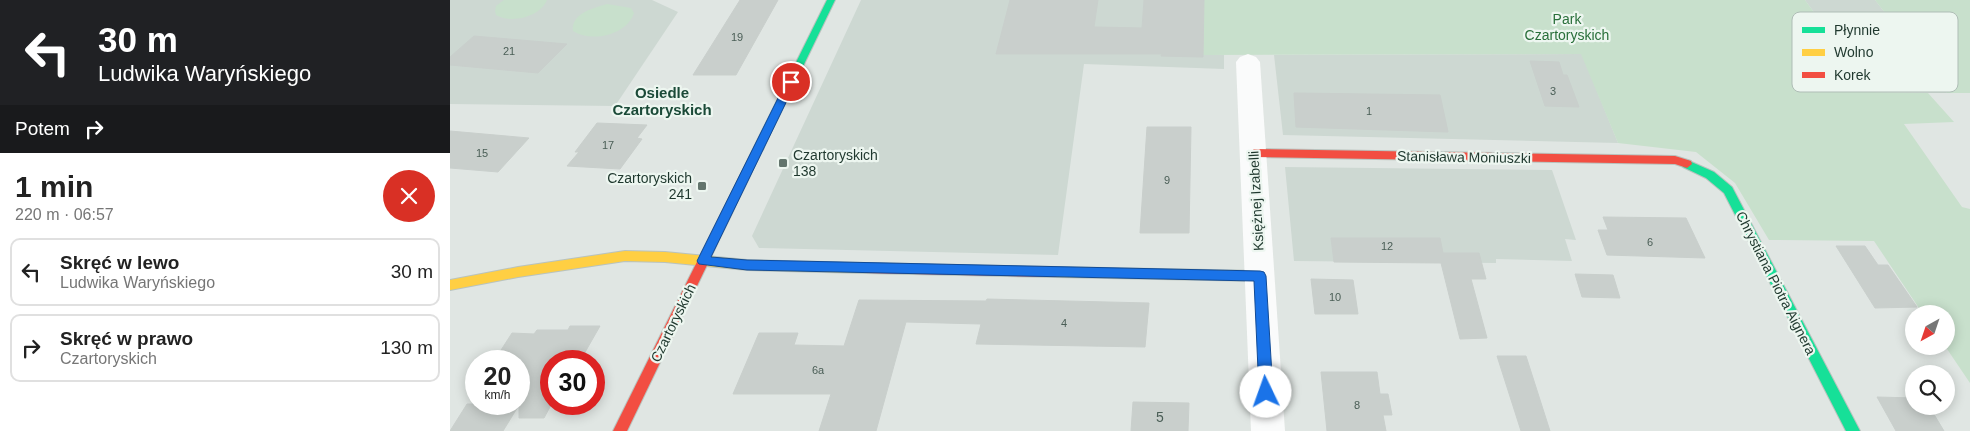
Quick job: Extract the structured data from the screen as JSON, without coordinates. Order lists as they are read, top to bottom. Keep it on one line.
{"streets":{"street":["Stanisława Moniuszki","Księżnej Izabelli","Chrystiana Piotra Aignera","Czartoryskich"]},"crossings":[["Stanisława Moniuszki","Księżnej Izabelli"],["Stanisława Moniuszki","Chrystiana Piotra Aignera"]],"districts":["Osiedle Czartoryskich"],"parks":["Park Czartoryskich"],"places":{"transit":["Czartoryskich 138","Czartoryskich 241"]},"house_numbers":["19","21","3","1","17","15","9","6","12","10","4","6a","8","5"],"legend":["Płynnie","Wolno","Korek"],"north":"bottom left","page":{"turn":["30 m","Ludwika Waryńskiego"],"then":"Potem","heading":["1 min","220 m · 06:57"],"list":[{"name":"Skręć w lewo","note":"Ludwika Waryńskiego","value":"30 m"},{"name":"Skręć w prawo","note":"Czartoryskich","value":"130 m"}],"speed":"20 km/h","limit":"30"}}
